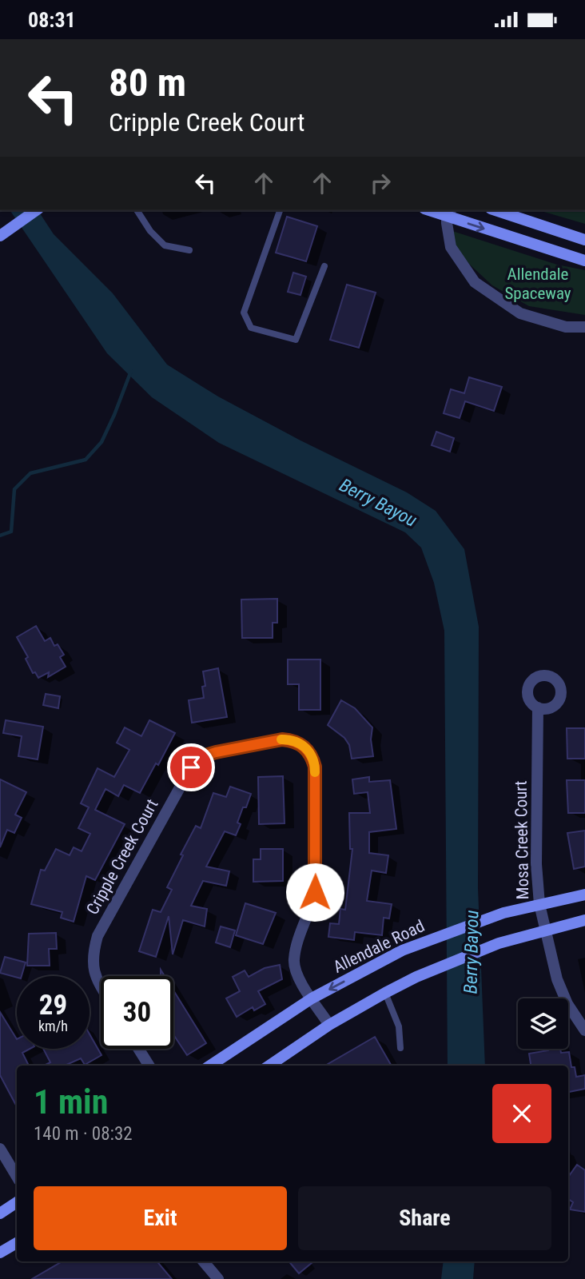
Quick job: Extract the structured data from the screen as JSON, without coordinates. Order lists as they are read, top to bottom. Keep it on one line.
{"streets":{"main road":["Allendale Road"],"street":["Mosa Creek Court","Cripple Creek Court"]},"crossings":[["Mosa Creek Court","Allendale Road"],["Cripple Creek Court","Allendale Road"]],"water":["Berry Bayou"],"parks":["Allendale Spaceway"],"page":{"status":"08:31","turn":["80 m","Cripple Creek Court"],"speed":"29 km/h","limit":"30","heading":["1 min","140 m · 08:32"],"buttons":["Exit","Share"]}}
